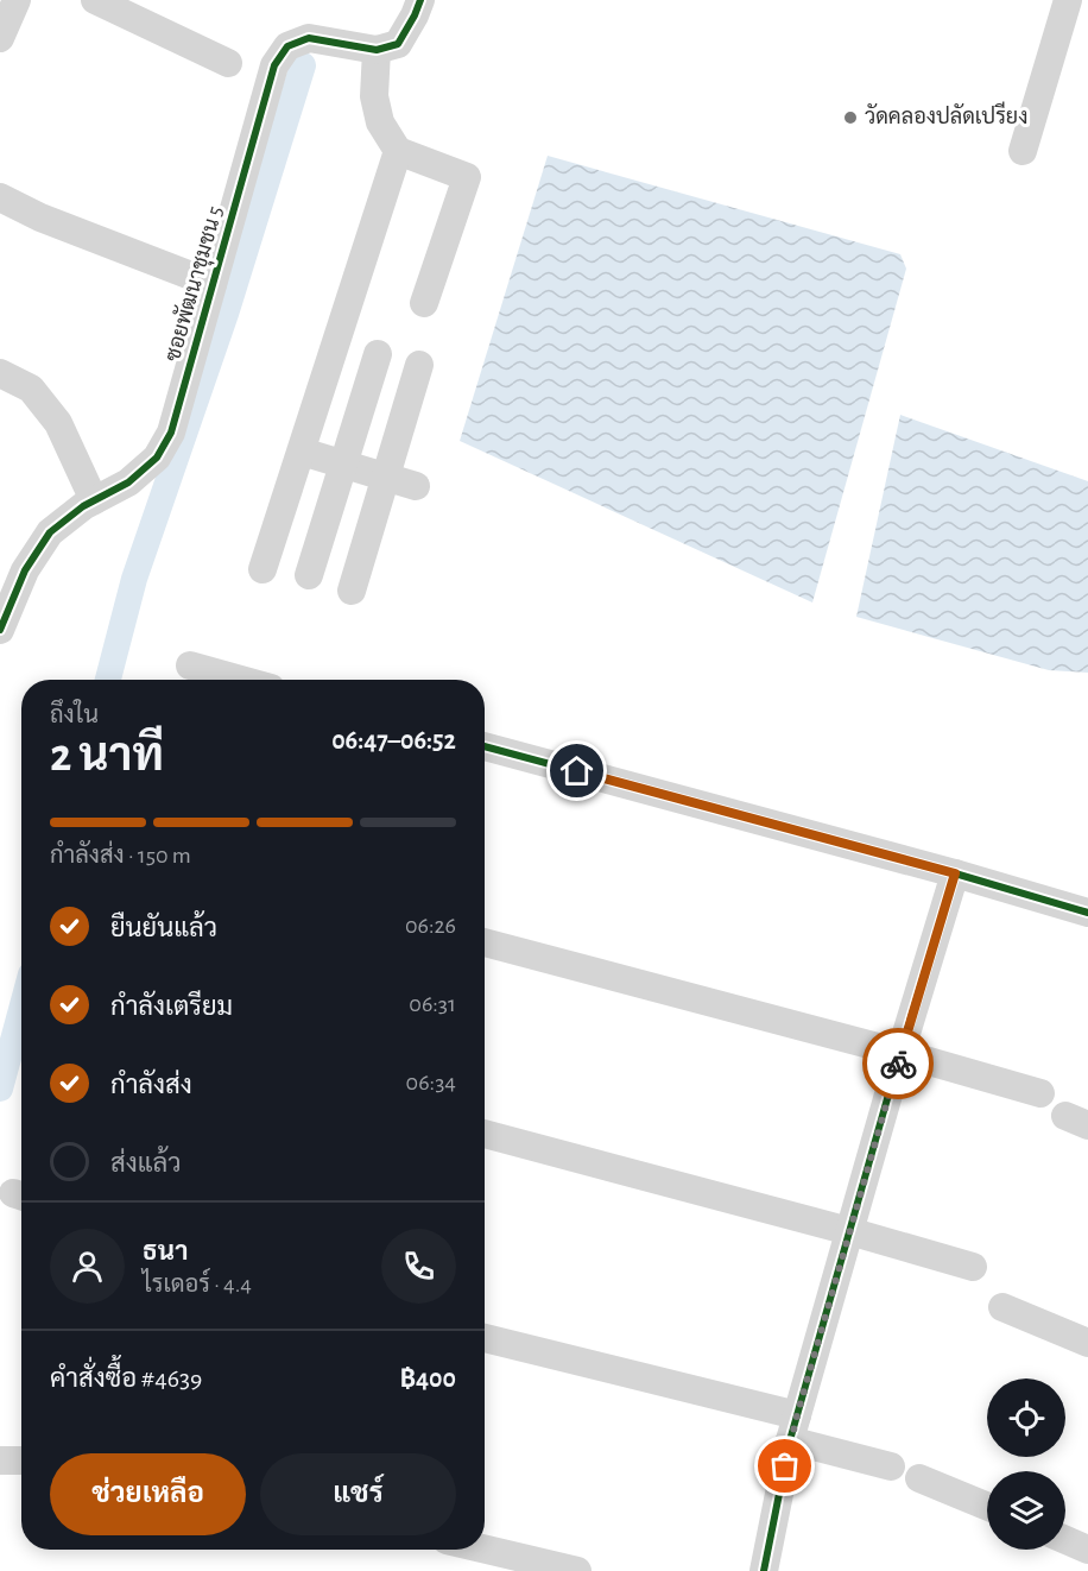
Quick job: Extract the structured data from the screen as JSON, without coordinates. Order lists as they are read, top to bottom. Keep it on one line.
{"streets":{"street":["ซอยพัฒนาชุมชน 5"]},"places":["วัดคลองปลัดเปรียง"],"page":{"heading":["2 นาที","ถึงใน","06:47–06:52"],"panel":["ธนา","ไรเดอร์ · 4.4","คำสั่งซื้อ #4639","฿400"],"bar":"กำลังส่ง · 150 m","list":[["ยืนยันแล้ว","06:26"],["กำลังเตรียม","06:31"],["กำลังส่ง","06:34"],"ส่งแล้ว"],"buttons":["ช่วยเหลือ","แชร์"]}}
